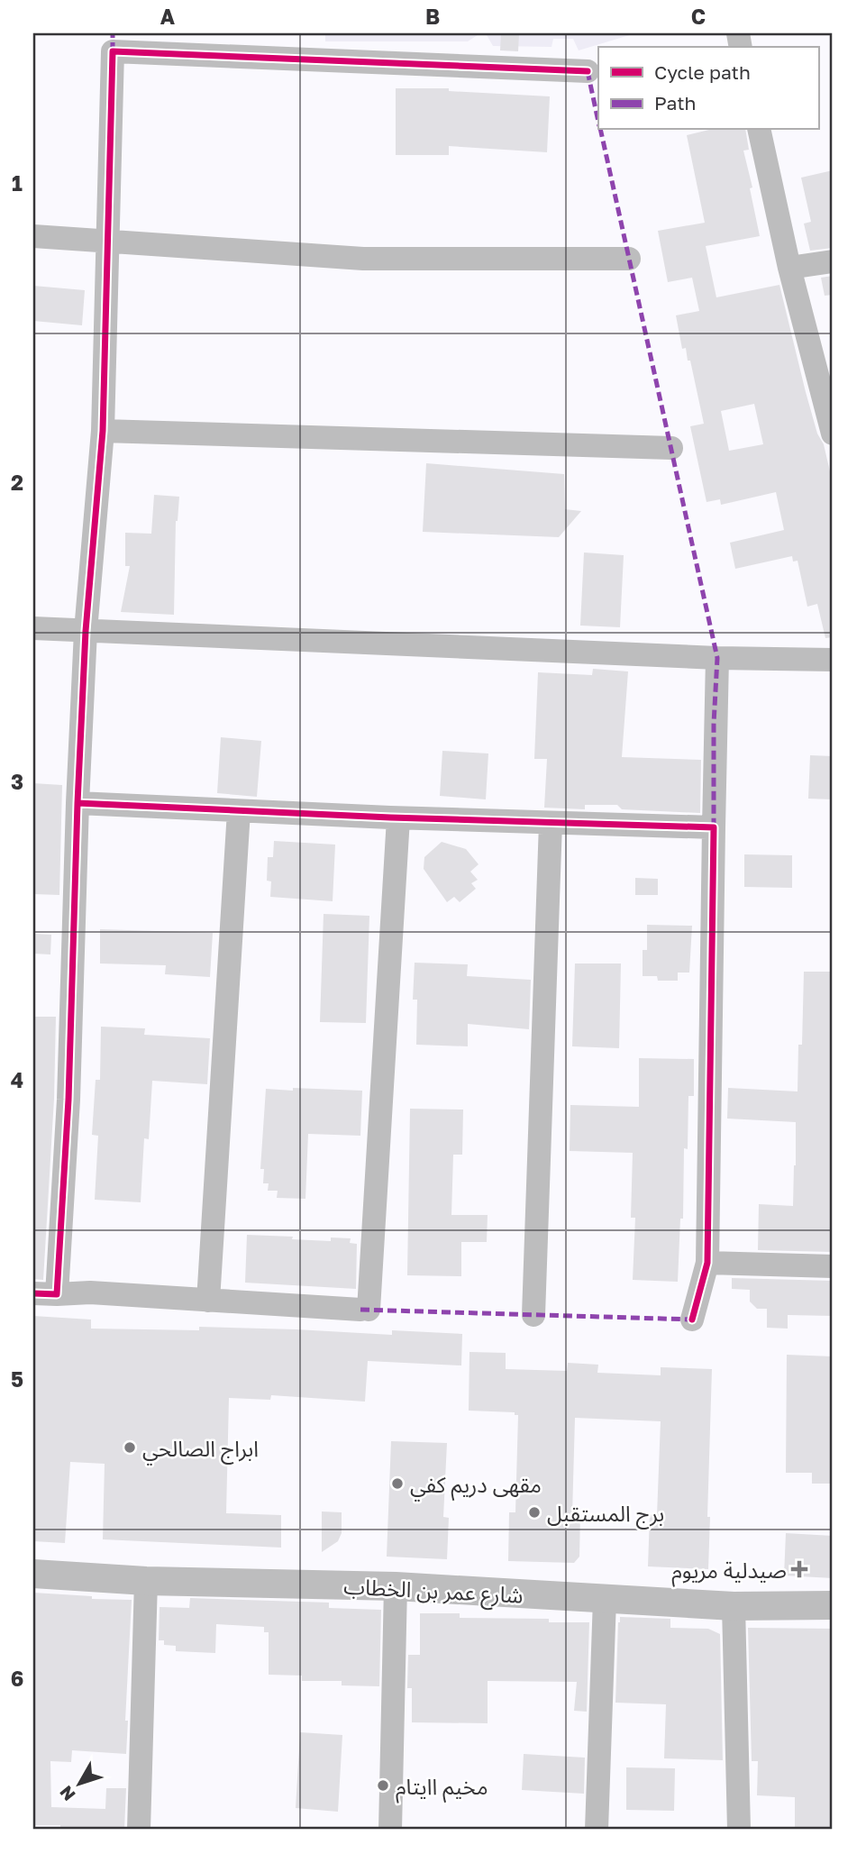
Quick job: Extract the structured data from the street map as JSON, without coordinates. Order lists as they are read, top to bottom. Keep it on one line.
{"streets":{"street":["شارع عمر بن الخطاب"]},"places":{"other":["ابراج الصالحي","مقهى دريم كفي","برج المستقبل","مخيم اايتام"],"health":["صيدلية مريوم"]},"legend":["Cycle path","Path"],"north":"bottom left","grid":{"columns":["A","B","C"],"rows":["1","2","3","4","5","6"]}}
